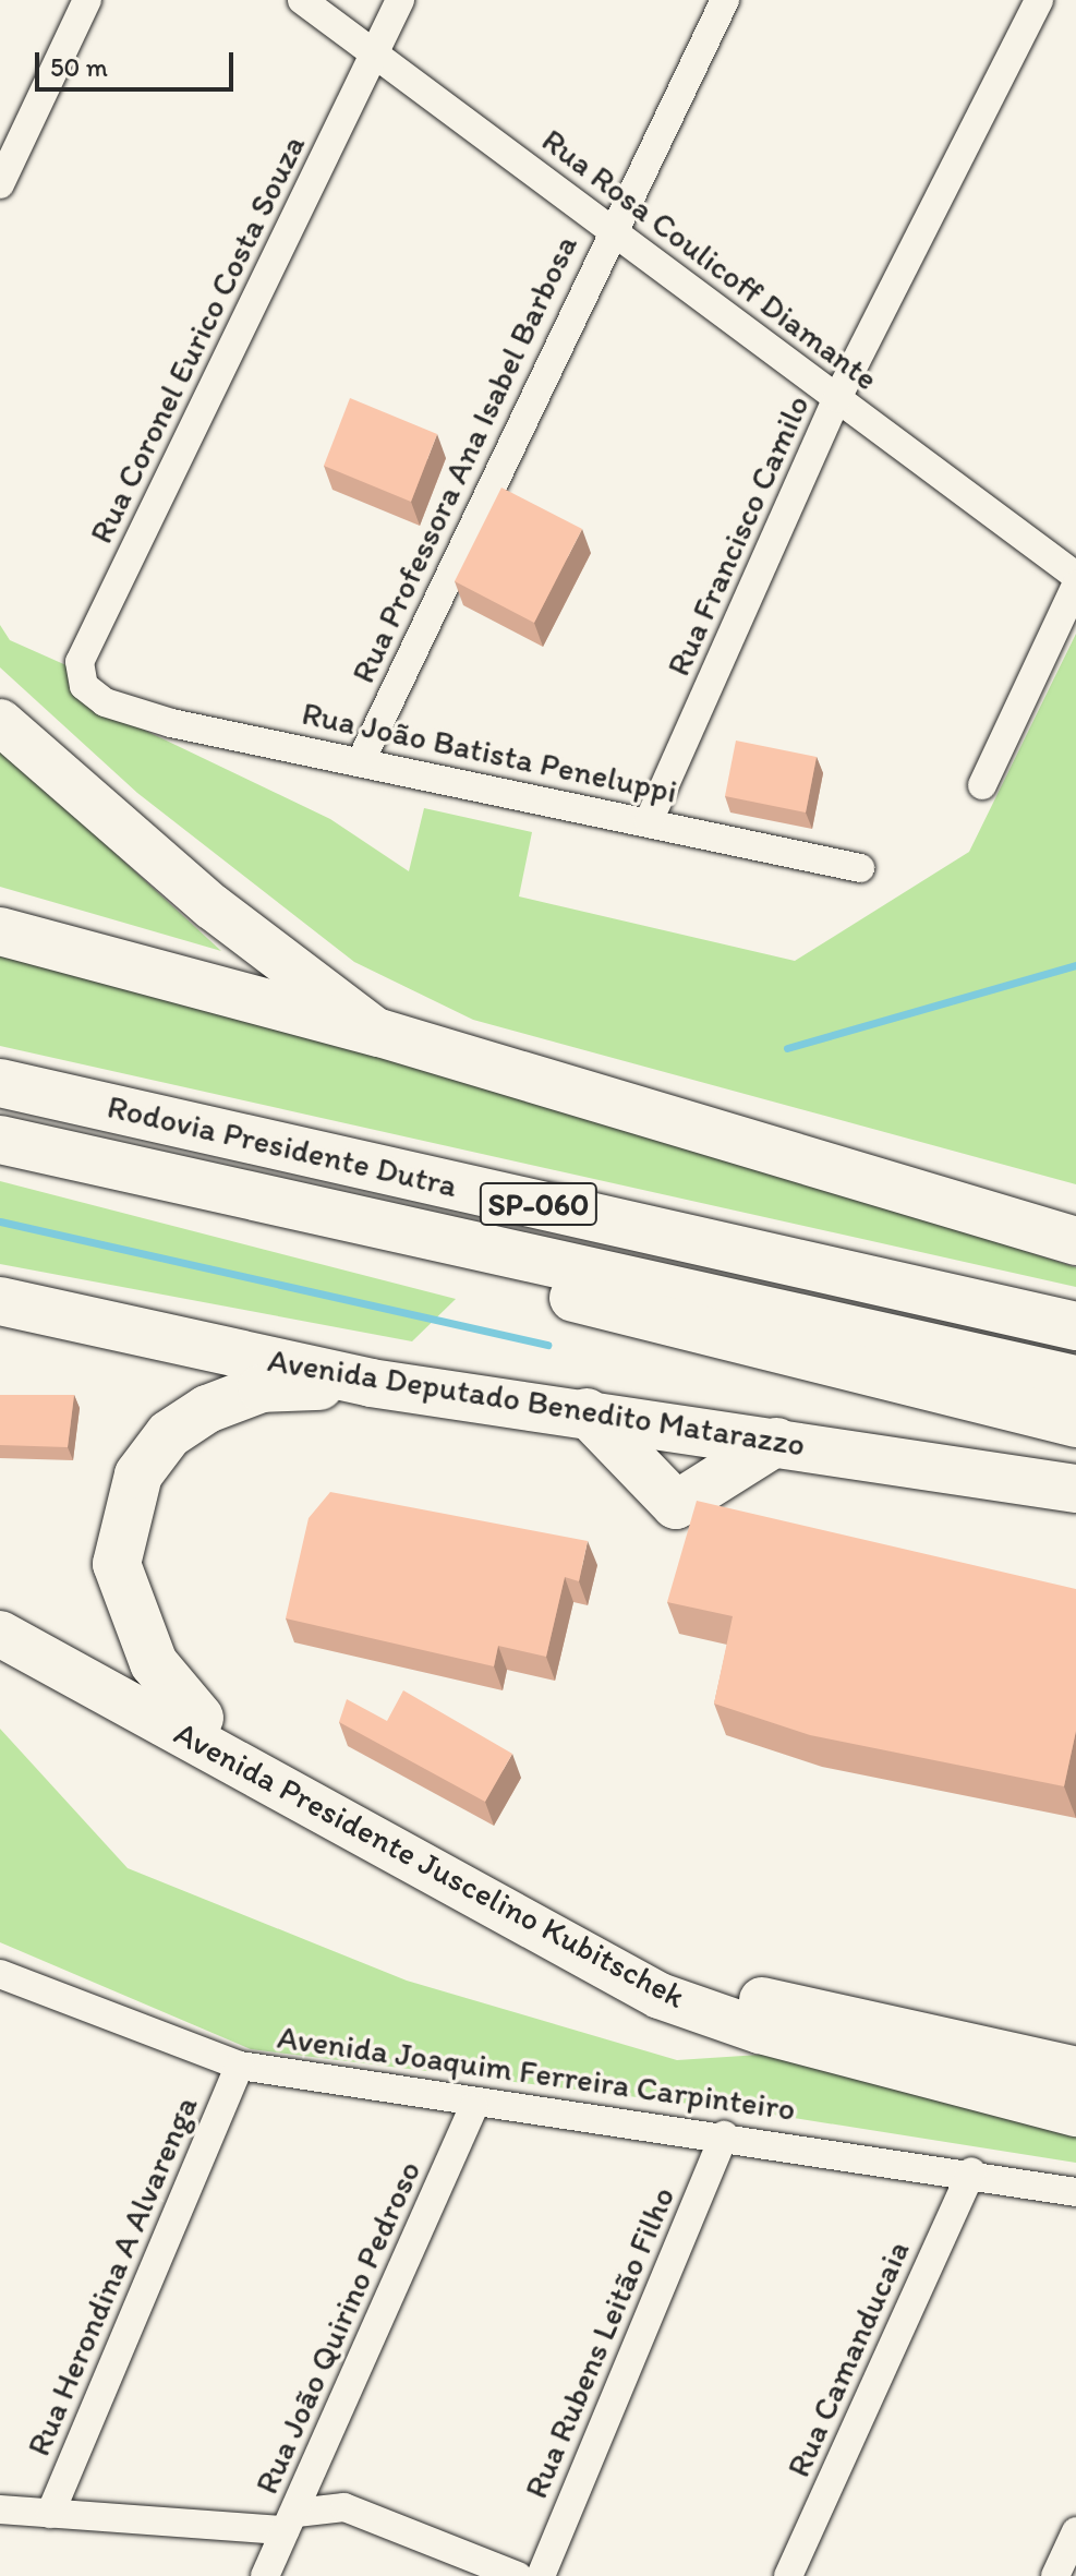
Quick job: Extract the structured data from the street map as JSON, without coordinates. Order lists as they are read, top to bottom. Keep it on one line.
{"streets":{"highway":["Rodovia Presidente Dutra","SP-060","Avenida Deputado Benedito Matarazzo"],"main road":["Avenida Presidente Juscelino Kubitschek"],"street":["Rua Rosa Coulicoff Diamante","Rua Coronel Eurico Costa Souza","Rua Professora Ana Isabel Barbosa","Rua Francisco Camilo","Rua João Batista Peneluppi","Avenida Joaquim Ferreira Carpinteiro","Rua Herondina A Alvarenga","Rua João Quirino Pedroso","Rua Rubens Leitão Filho","Rua Camanducaia"]},"crossings":[["Rua Rosa Coulicoff Diamante","Rua Coronel Eurico Costa Souza"],["Rua Rosa Coulicoff Diamante","Rua Professora Ana Isabel Barbosa"],["Rua Rosa Coulicoff Diamante","Rua Francisco Camilo"],["Rua Coronel Eurico Costa Souza","Rua João Batista Peneluppi"],["Rua Professora Ana Isabel Barbosa","Rua João Batista Peneluppi"],["Rua Francisco Camilo","Rua João Batista Peneluppi"],["Avenida Joaquim Ferreira Carpinteiro","Rua Herondina A Alvarenga"],["Avenida Joaquim Ferreira Carpinteiro","Rua João Quirino Pedroso"],["Avenida Joaquim Ferreira Carpinteiro","Rua Rubens Leitão Filho"],["Avenida Joaquim Ferreira Carpinteiro","Rua Camanducaia"]],"scale_bar":"50 m"}
